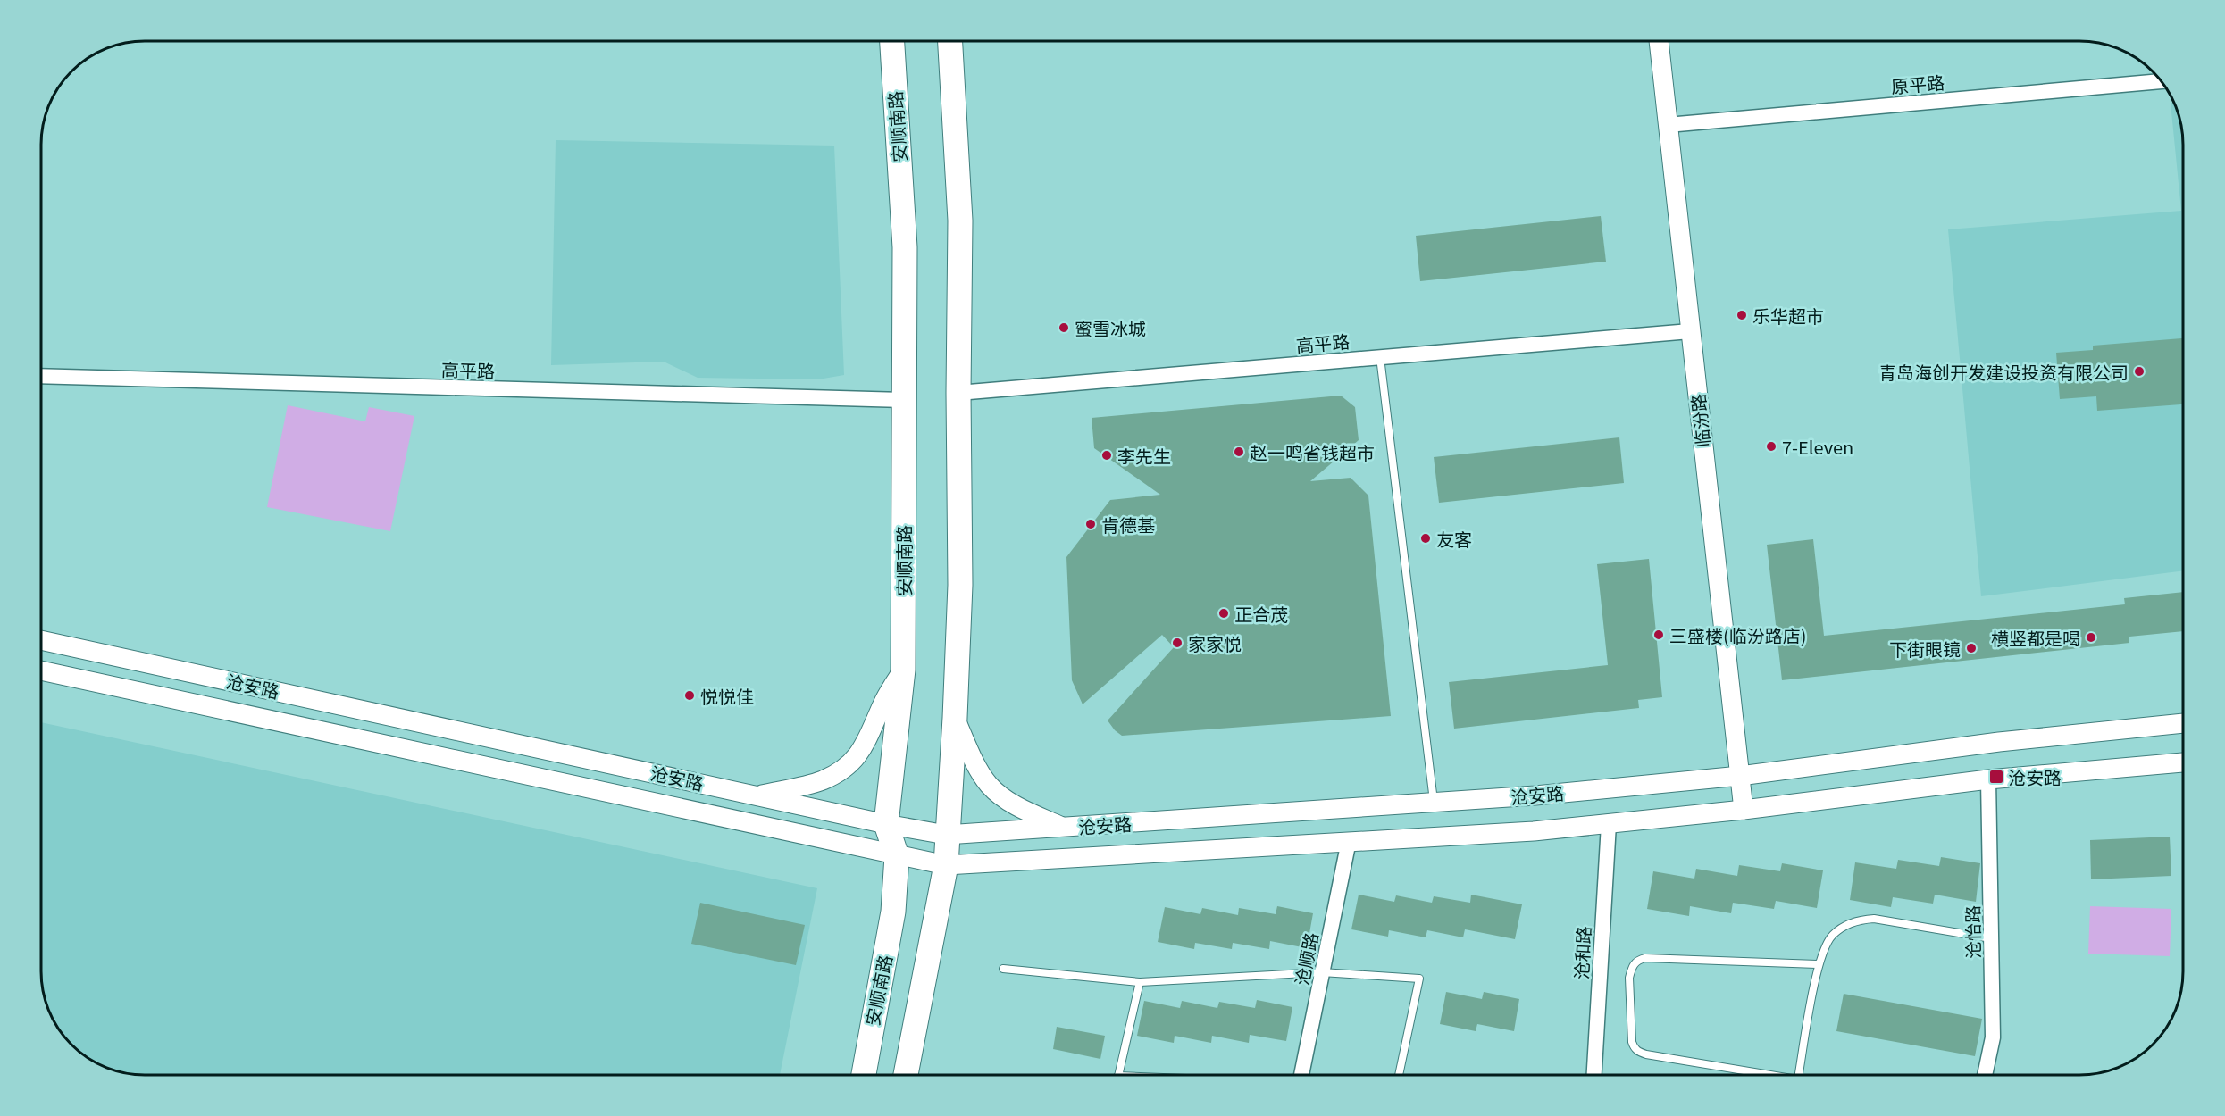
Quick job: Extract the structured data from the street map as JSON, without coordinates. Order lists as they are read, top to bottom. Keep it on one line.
{"streets":{"main road":["安顺南路"],"street":["原平路","高平路","临汾路","沧安路","沧怡路","沧和路","沧顺路"]},"crossings":[["原平路","临汾路"],["安顺南路","高平路"],["安顺南路","沧安路"],["高平路","临汾路"],["临汾路","沧安路"],["沧安路","沧怡路"],["沧安路","沧和路"],["沧安路","沧顺路"]],"places":{"other":["乐华超市","蜜雪冰城","青岛海创开发建设投资有限公司","7-Eleven","赵一鸣省钱超市","李先生","肯德基","友客","正合茂","三盛楼(临汾路店)","横竖都是喝","家家悦","下街眼镜","悦悦佳"],"transit":["沧安路"]}}
